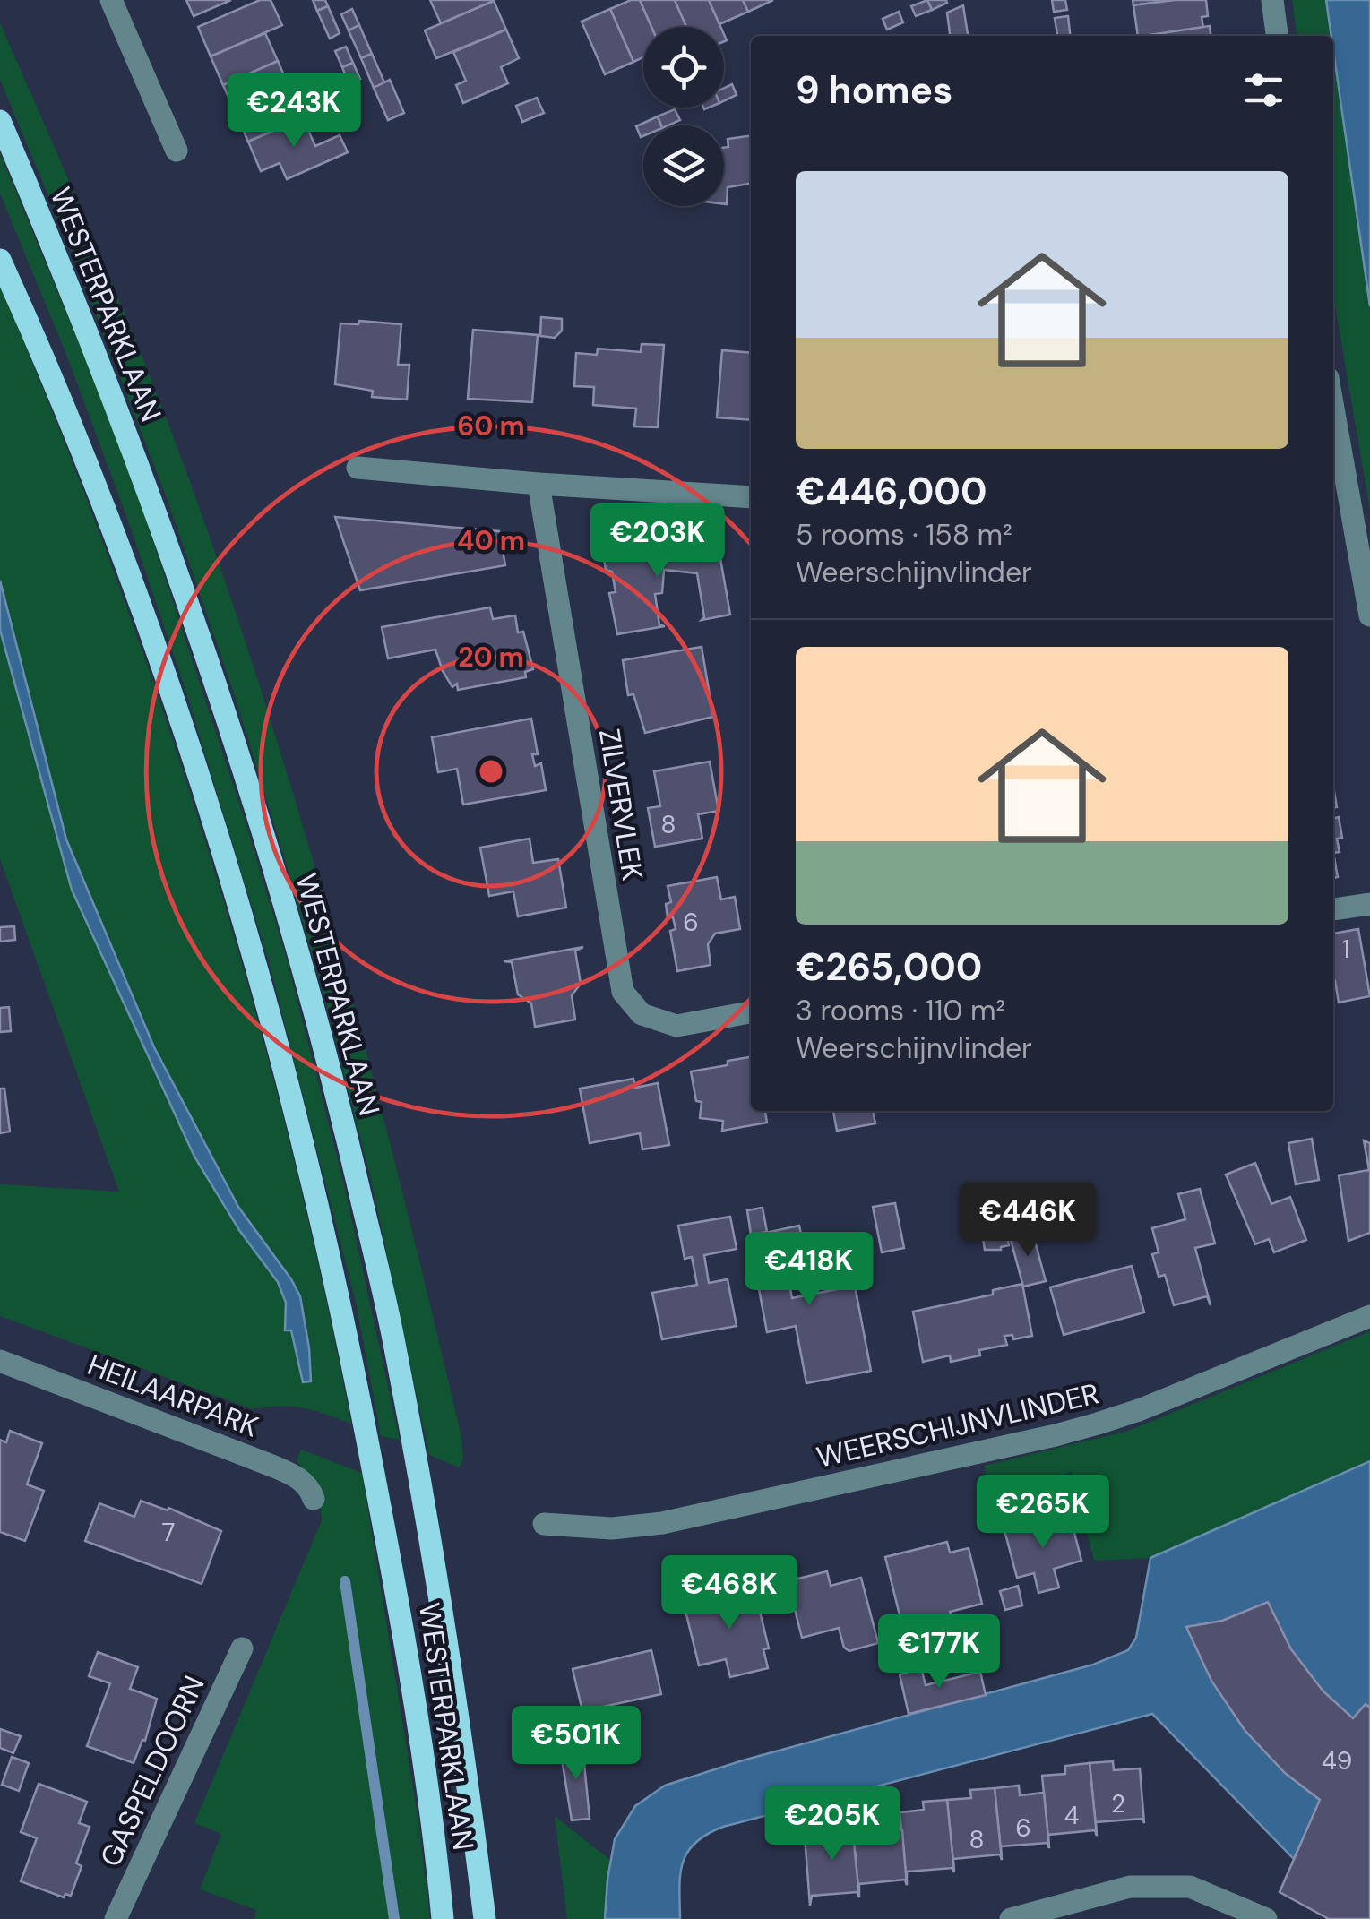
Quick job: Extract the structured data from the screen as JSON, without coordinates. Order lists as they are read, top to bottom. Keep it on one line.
{"streets":{"main road":["WESTERPARKLAAN"],"street":["ZILVERVLEK","HEILAARPARK","WEERSCHIJNVLINDER","GASPELDOORN"]},"house_numbers":["8","6","1","7","49","2","4","6","8"],"page":{"heading":"9 homes","price":["€243K","€203K","€446K","€418K","€265K","€468K","€177K","€501K","€205K"],"list":[{"name":"€446,000","note":"5 rooms · 158 m² · Weerschijnvlinder"},{"name":"€265,000","note":"3 rooms · 110 m² · Weerschijnvlinder"}]},"rings":["60 m","40 m","20 m"]}
